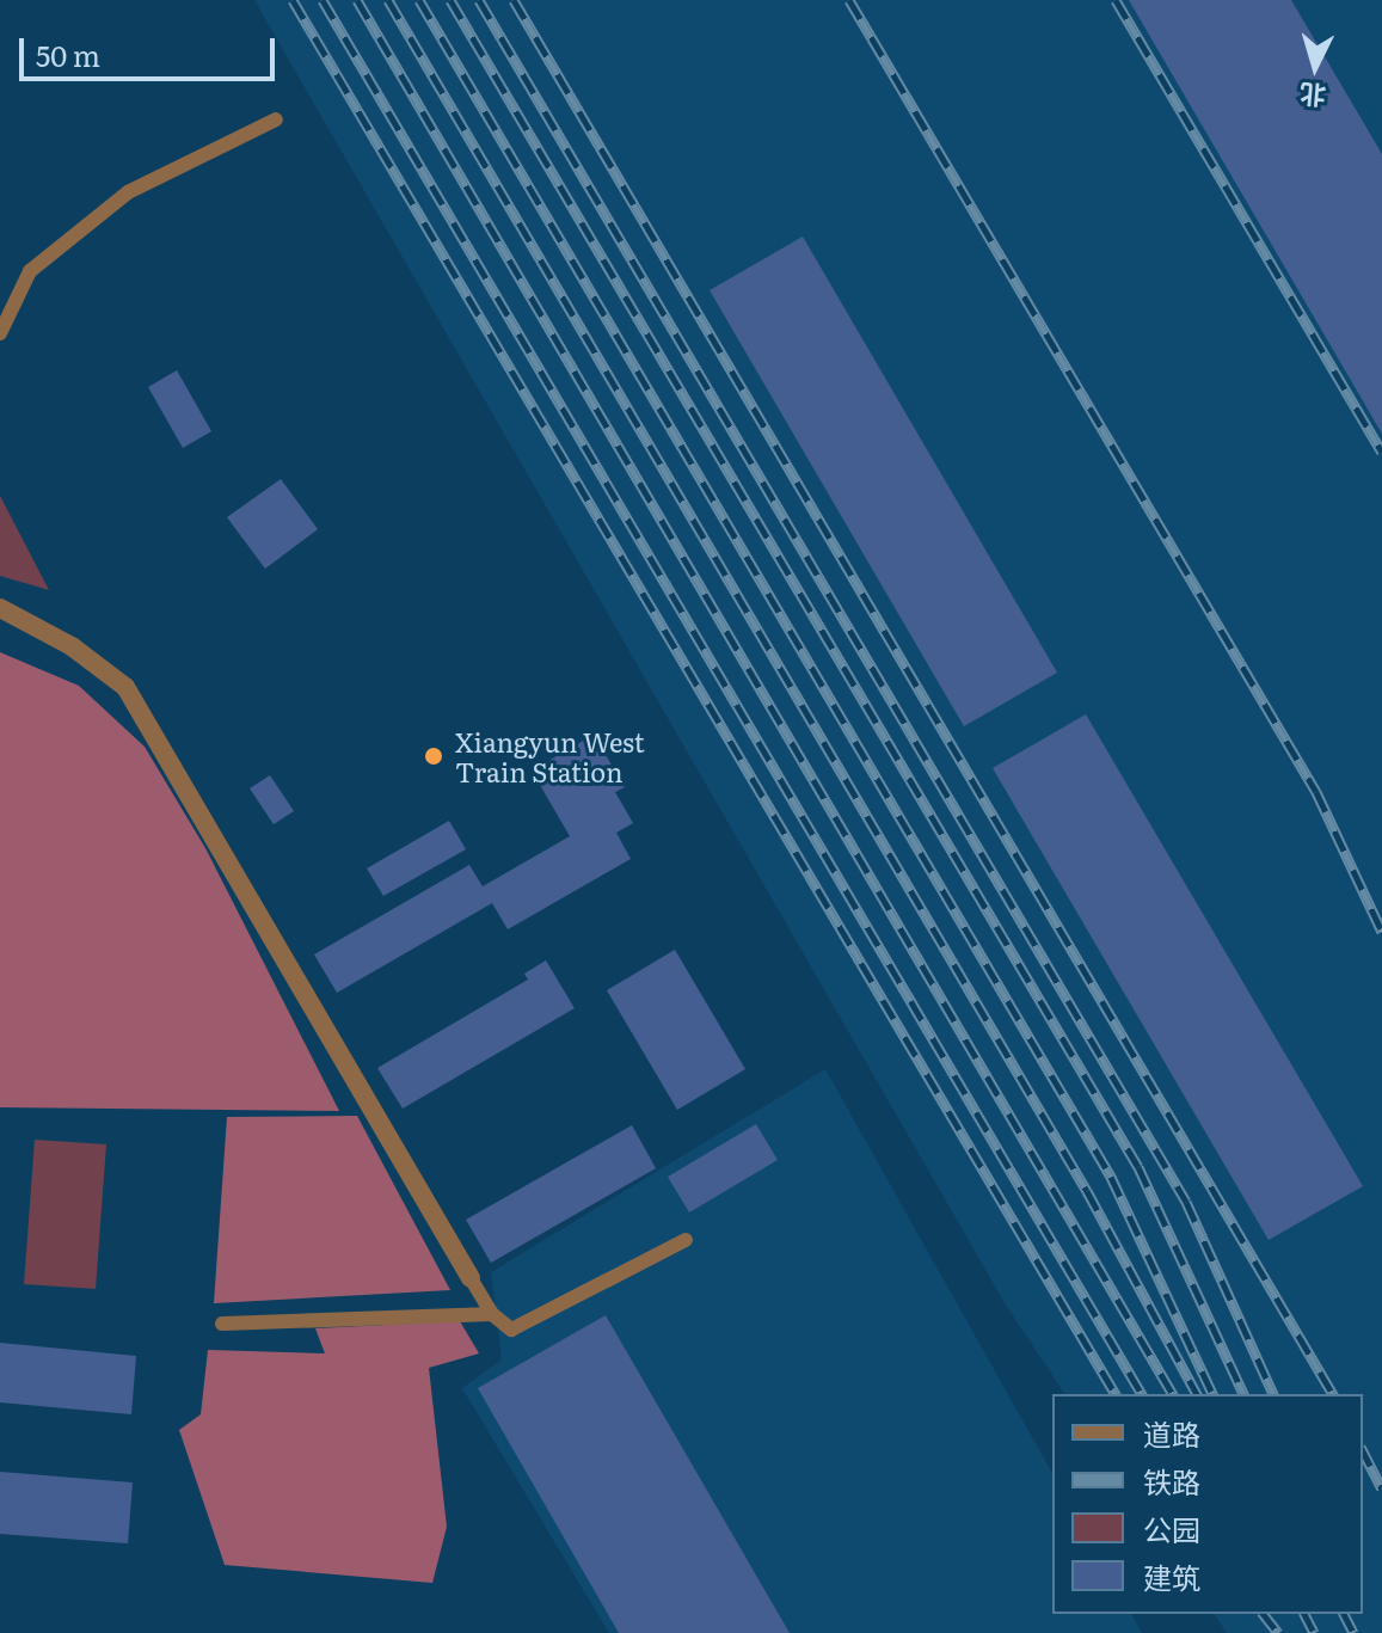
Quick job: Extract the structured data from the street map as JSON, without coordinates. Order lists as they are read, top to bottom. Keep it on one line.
{"places":["Xiangyun West Train Station"],"legend":["道路","铁路","公园","建筑"],"scale_bar":"50 m","north":"bottom"}
